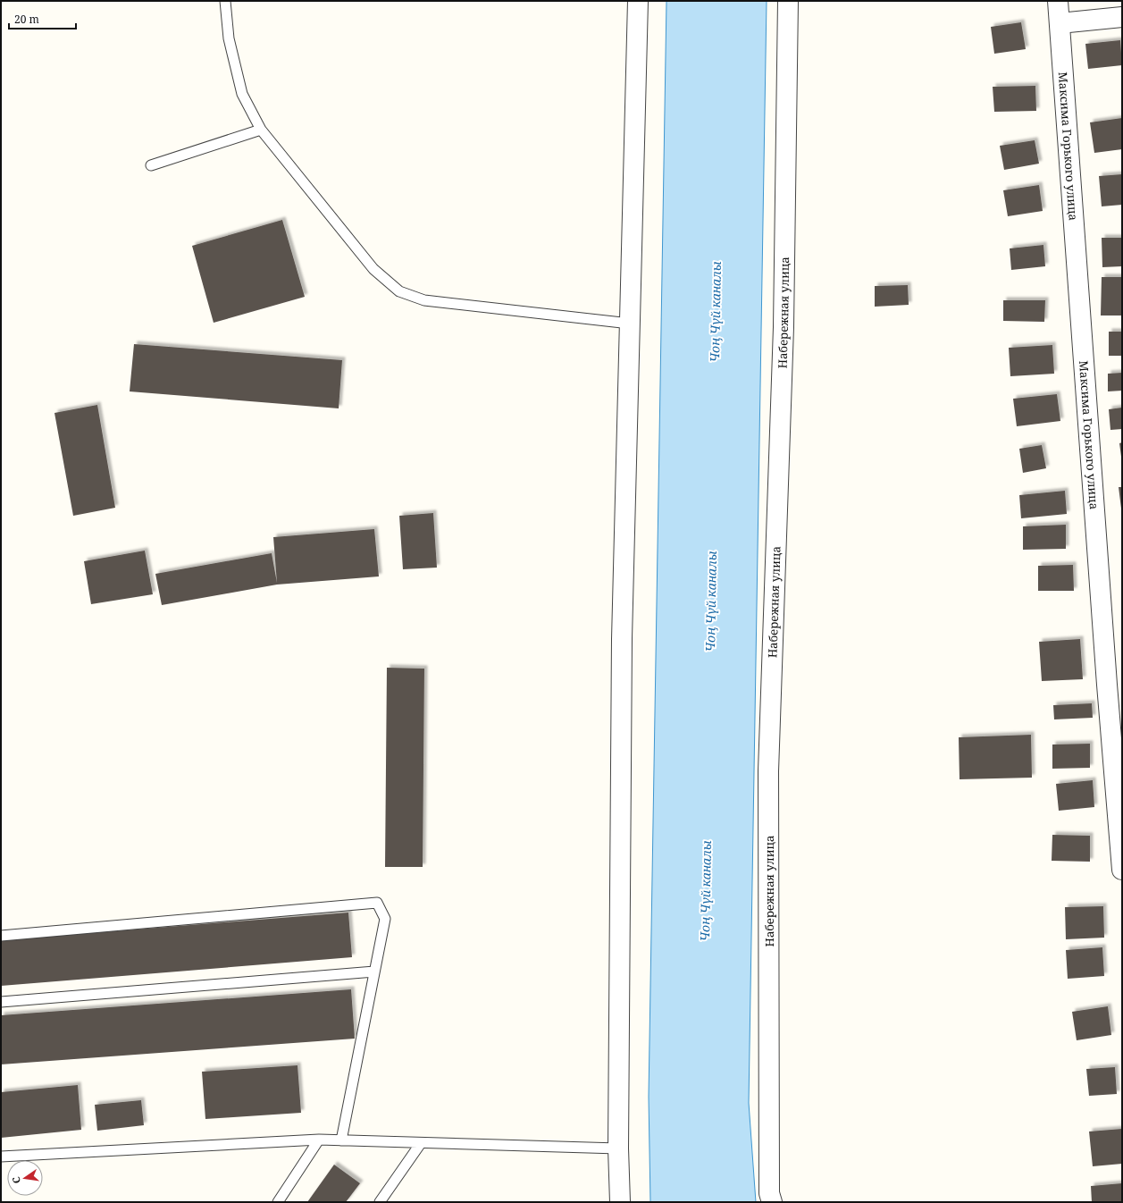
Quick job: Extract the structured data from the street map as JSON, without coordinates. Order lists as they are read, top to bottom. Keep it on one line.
{"streets":{"street":["Максима Горького улица","Набережная улица"]},"water":["Чоң Чүй каналы"],"scale_bar":"20 m","north":"left"}
